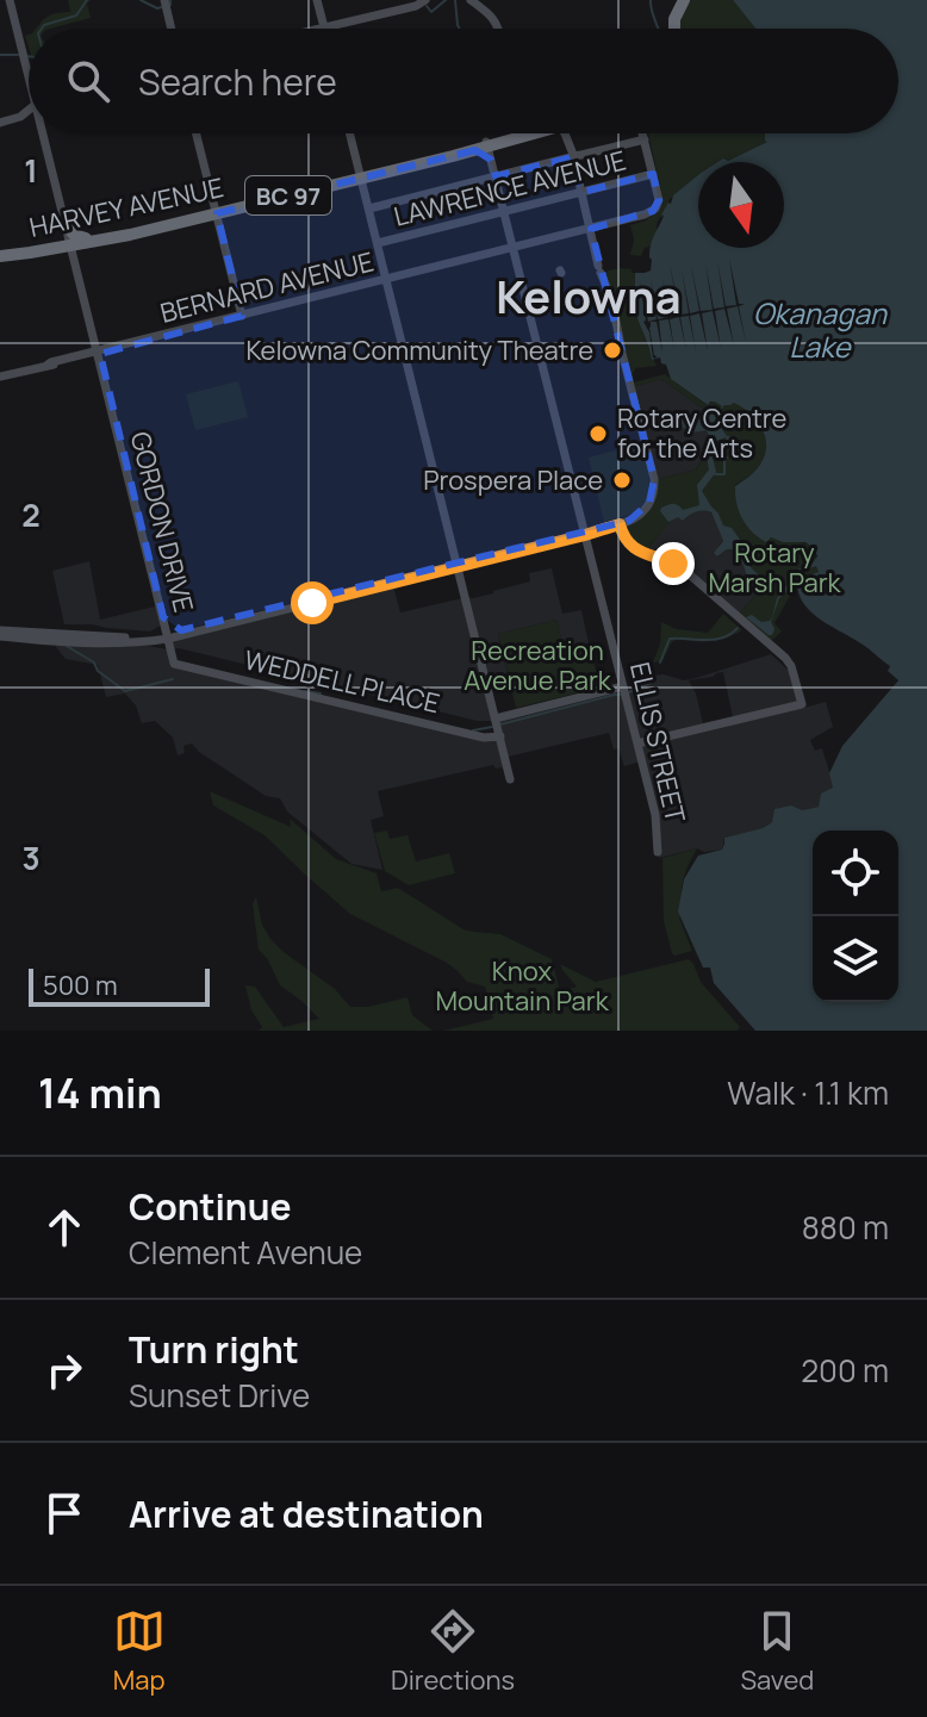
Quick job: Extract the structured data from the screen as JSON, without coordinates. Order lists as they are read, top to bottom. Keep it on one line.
{"streets":{"highway":["BC 97","HARVEY AVENUE"],"street":["LAWRENCE AVENUE","BERNARD AVENUE","GORDON DRIVE","WEDDELL PLACE","ELLIS STREET"]},"crossings":[["LAWRENCE AVENUE","BERNARD AVENUE"],["HARVEY AVENUE","GORDON DRIVE"],["BERNARD AVENUE","GORDON DRIVE"],["GORDON DRIVE","WEDDELL PLACE"]],"districts":["Kelowna"],"water":["Okanagan Lake"],"parks":["Rotary Marsh Park","Recreation Avenue Park","Knox Mountain Park"],"places":["Kelowna Community Theatre","Rotary Centre for the Arts","Prospera Place"],"scale_bar":"500 m","north":"bottom","page":{"search":"Search here","scale":"500 m","heading":["14 min","Walk · 1.1 km"],"list":[["Continue","Clement Avenue","880 m"],["Turn right","Sunset Drive","200 m"],"Arrive at destination"],"nav":["Map","Directions","Saved"]},"grid":{"rows":["1","2","3"]}}
